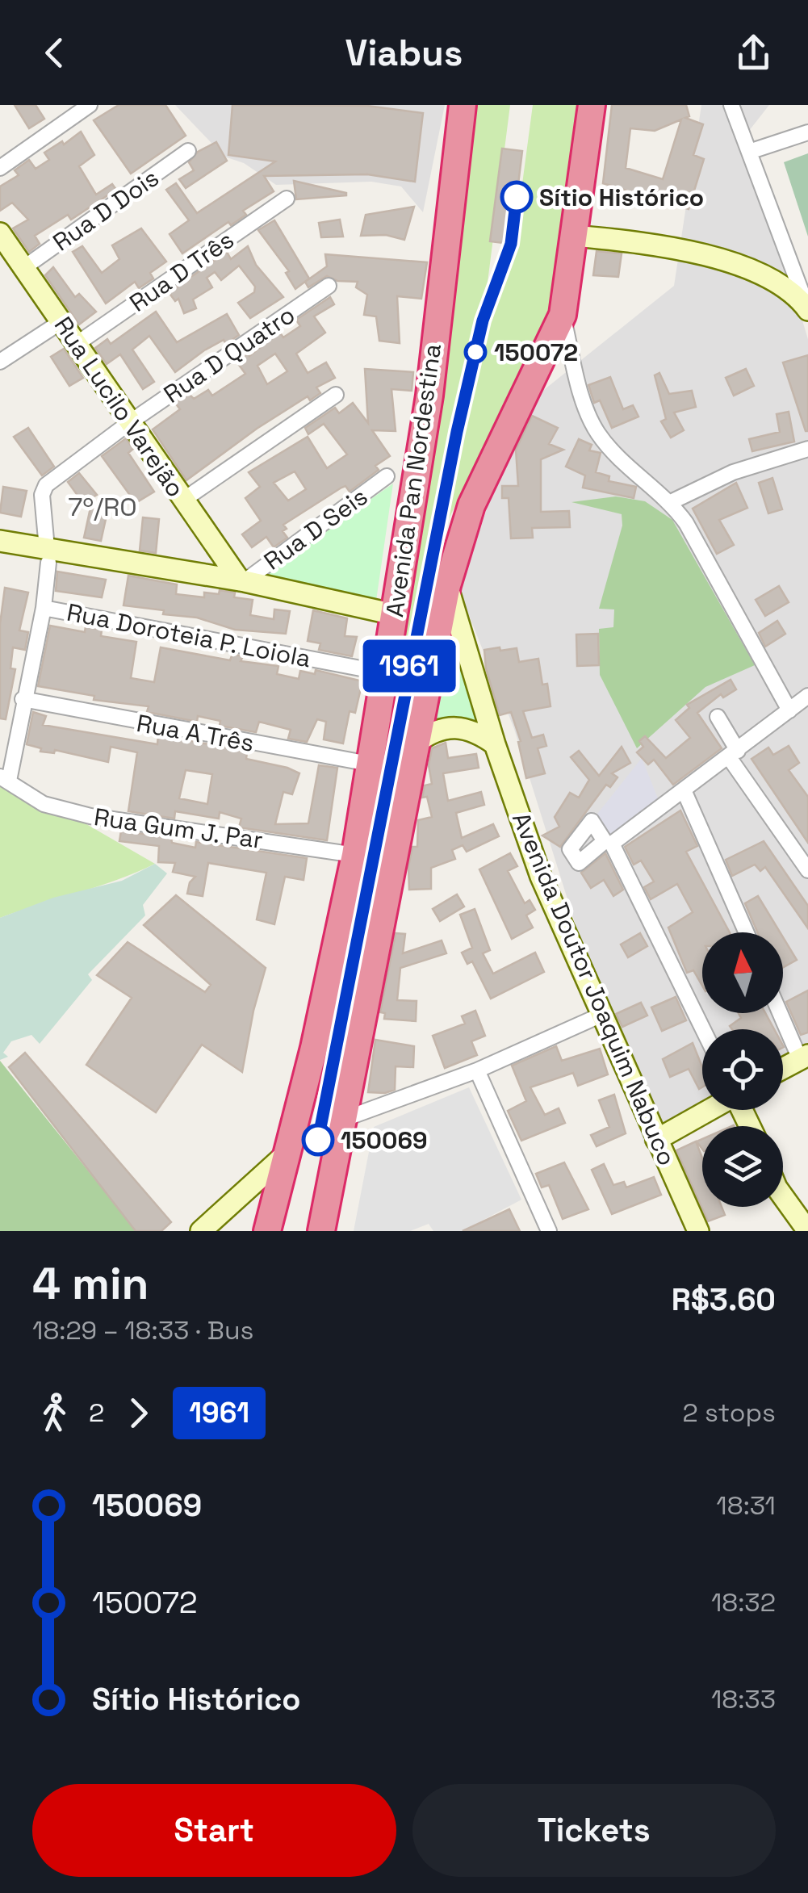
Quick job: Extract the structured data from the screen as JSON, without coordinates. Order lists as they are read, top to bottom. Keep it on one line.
{"streets":{"highway":["Avenida Pan Nordestina"],"street":["Rua D Dois","Rua D Três","Rua D Quatro","Rua Lucilo Varejão","Rua D Seis","Rua Doroteia P. Loiola","Rua A Três","Rua Gum J. Par","Avenida Doutor Joaquim Nabuco"]},"crossings":[["Rua D Dois","Rua Lucilo Varejão"],["Rua D Três","Rua Lucilo Varejão"],["Rua D Quatro","Rua Lucilo Varejão"],["Rua Lucilo Varejão","Rua D Seis"],["Avenida Pan Nordestina","Rua Doroteia P. Loiola"],["Avenida Pan Nordestina","Rua A Três"],["Avenida Pan Nordestina","Rua Gum J. Par"],["Avenida Pan Nordestina","Avenida Doutor Joaquim Nabuco"]],"districts":["7º/RO"],"places":["Sítio Histórico","150072","150069"],"lines":["bus line 1961"],"north":"top","page":{"header":"Viabus","on_map":"1961","heading":["4 min","18:29 – 18:33 · Bus","R$3.60"],"legs":["2","1961","2 stops"],"list":[{"name":"150069","value":"18:31"},{"name":"150072","value":"18:32"},{"name":"Sítio Histórico","value":"18:33"}],"buttons":["Start","Tickets"]}}
